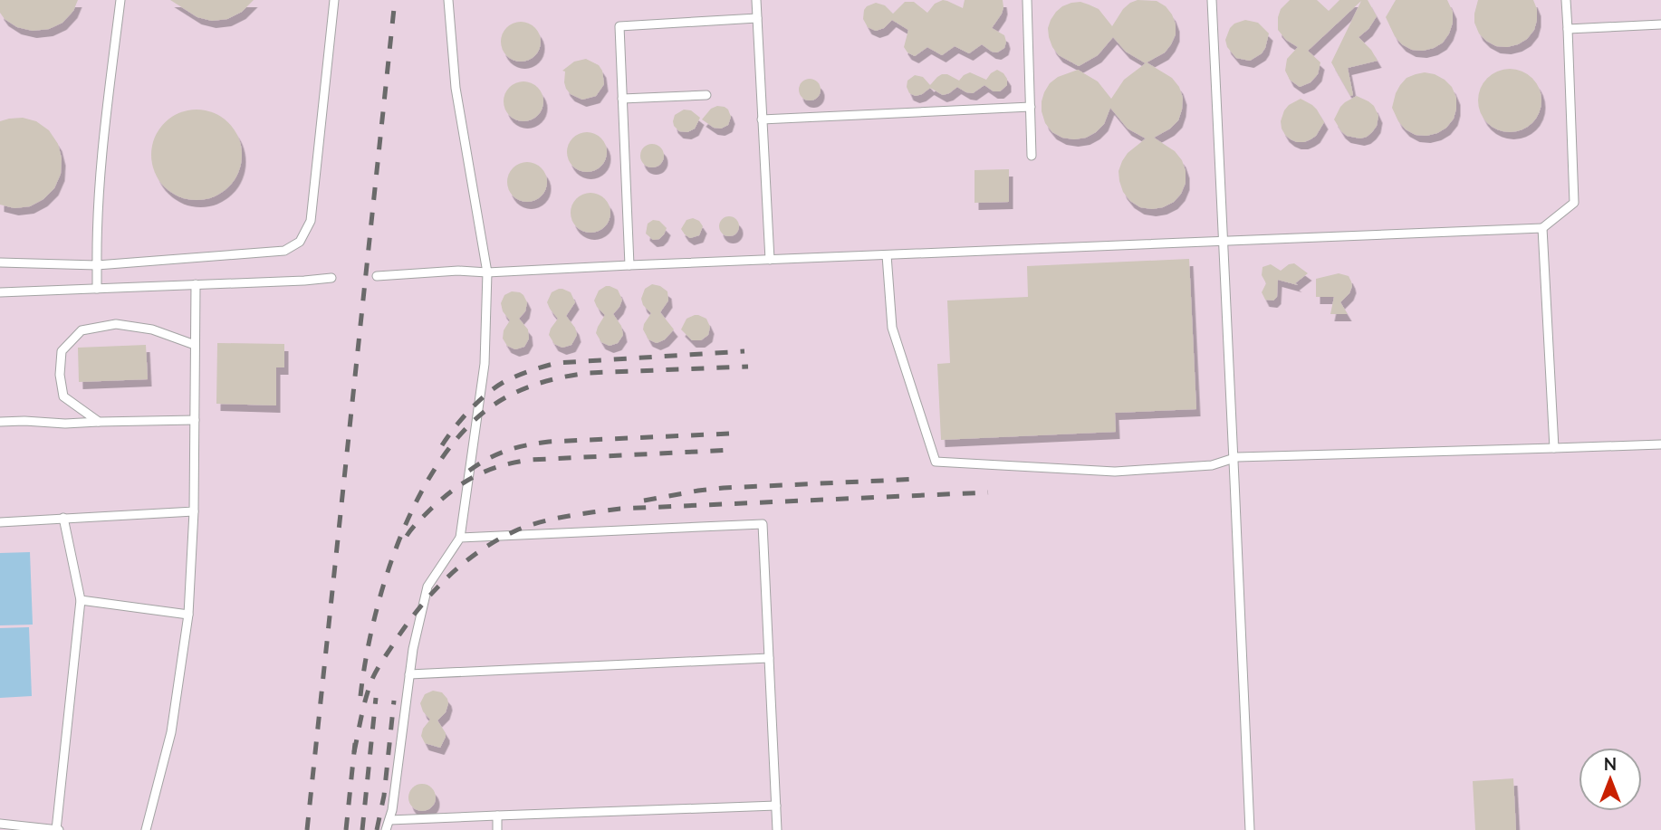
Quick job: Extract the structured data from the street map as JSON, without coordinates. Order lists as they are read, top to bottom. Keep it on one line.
{"north":"top"}
